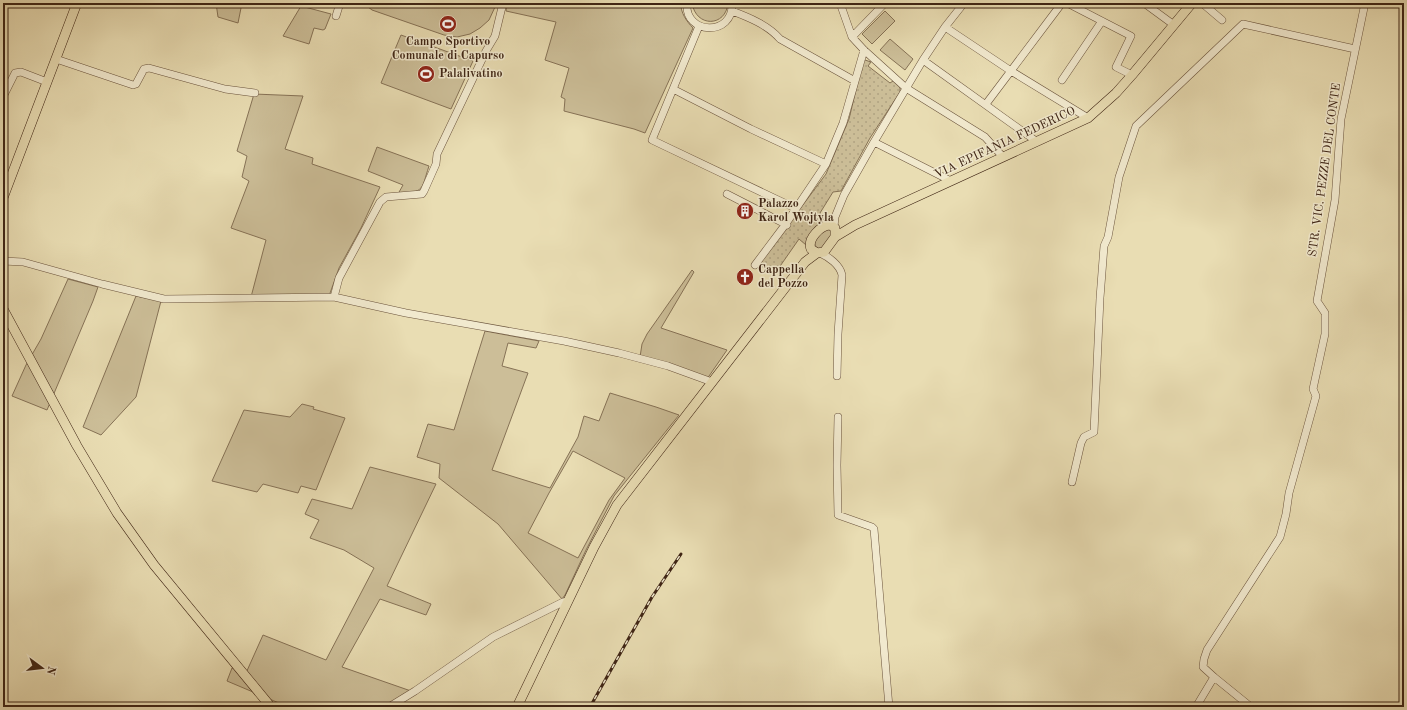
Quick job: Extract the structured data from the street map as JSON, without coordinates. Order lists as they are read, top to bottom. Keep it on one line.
{"streets":{"main road":["VIA EPIFANIA FEDERICO"],"street":["STR. VIC. PEZZE DEL CONTE"]},"places":{"sports":["Campo Sportivo Comunale di Capurso","Palalivatino"],"building":["Palazzo Karol Wojtyla"],"church":["Cappella del Pozzo"]},"north":"right"}
